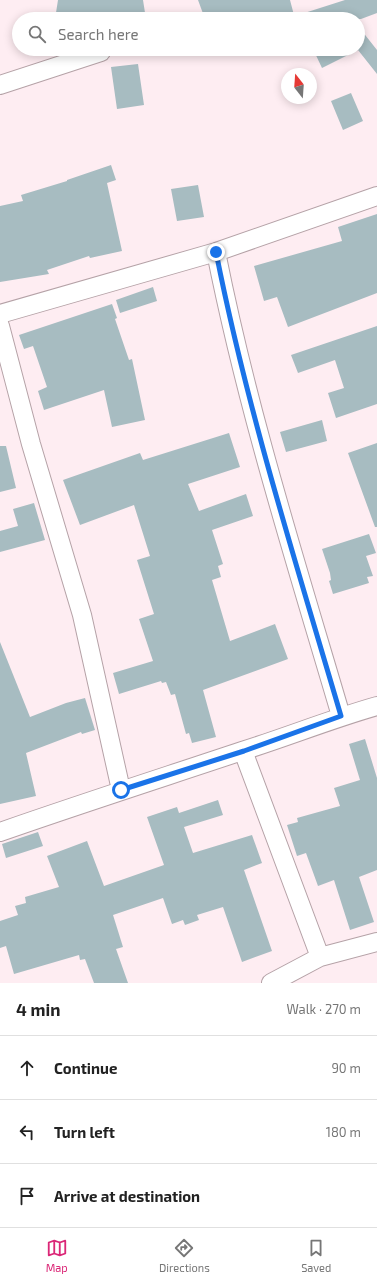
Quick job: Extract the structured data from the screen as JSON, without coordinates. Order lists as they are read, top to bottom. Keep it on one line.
{"north":"top","page":{"search":"Search here","heading":["4 min","Walk · 270 m"],"list":[["Continue","90 m"],["Turn left","180 m"],"Arrive at destination"],"nav":["Map","Directions","Saved"]}}
